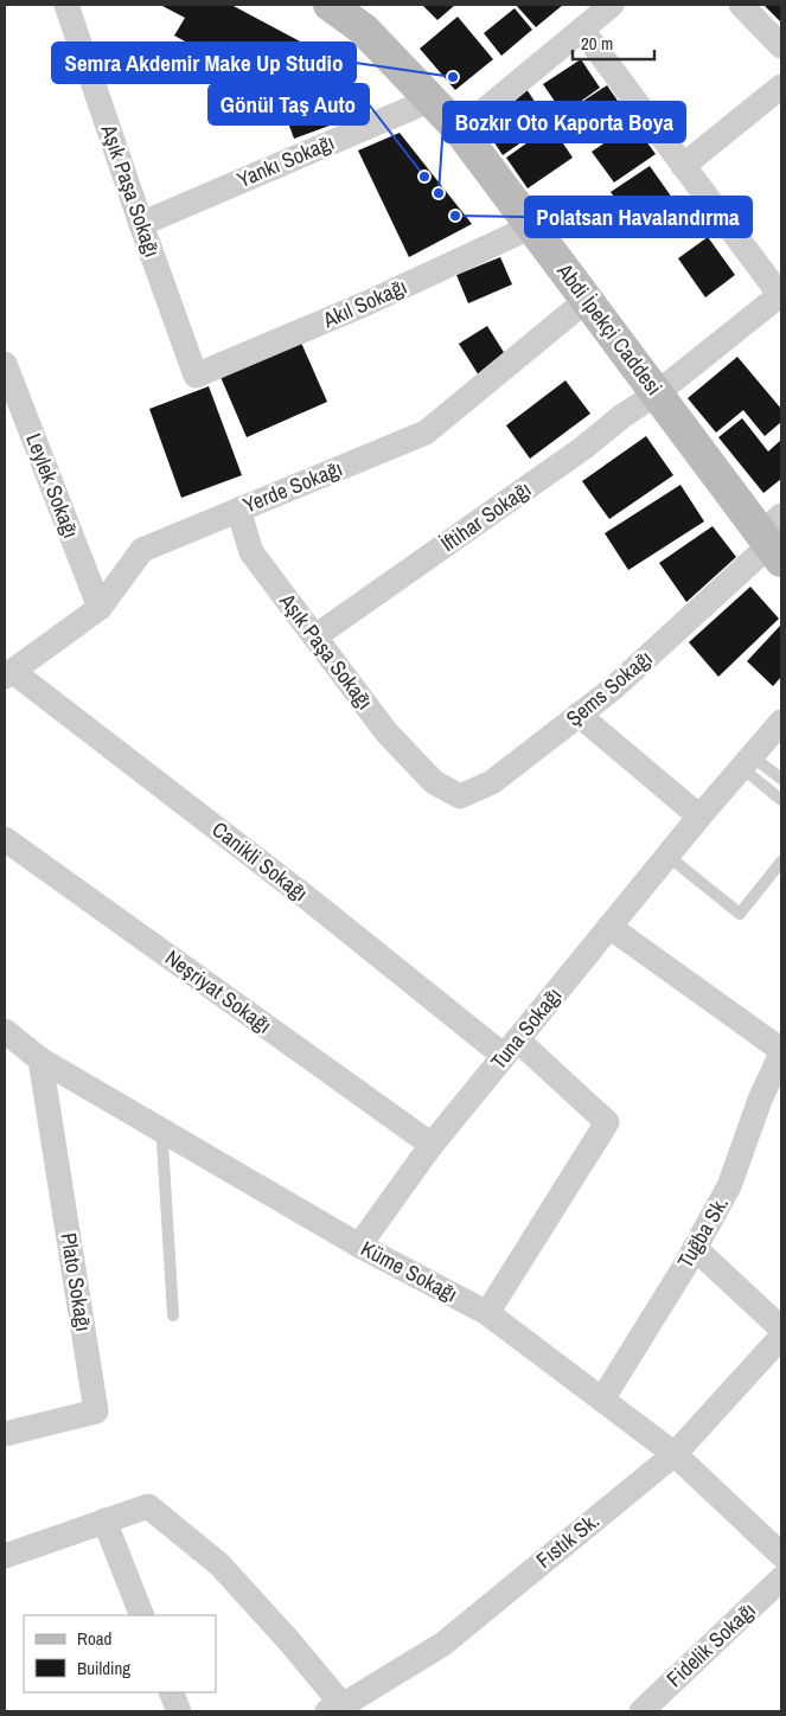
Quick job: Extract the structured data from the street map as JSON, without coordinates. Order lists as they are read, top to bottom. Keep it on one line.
{"streets":{"main road":["Abdi İpekçi Caddesi"],"street":["Yankı Sokağı","Aşık Paşa Sokağı","Akıl Sokağı","Leylek Sokağı","Yerde Sokağı","İftihar Sokağı","Şems Sokağı","Canikli Sokağı","Neşriyat Sokağı","Tuna Sokağı","Tuğba Sk.","Küme Sokağı","Plato Sokağı","Fıstık Sk.","Fidelik Sokağı"]},"crossings":[["Yankı Sokağı","Aşık Paşa Sokağı"],["Yankı Sokağı","Abdi İpekçi Caddesi"],["Aşık Paşa Sokağı","Akıl Sokağı"],["Aşık Paşa Sokağı","Yerde Sokağı"],["Aşık Paşa Sokağı","İftihar Sokağı"],["Aşık Paşa Sokağı","Şems Sokağı"],["Akıl Sokağı","Abdi İpekçi Caddesi"],["Abdi İpekçi Caddesi","Yerde Sokağı"],["Abdi İpekçi Caddesi","İftihar Sokağı"],["Abdi İpekçi Caddesi","Şems Sokağı"],["Leylek Sokağı","Yerde Sokağı"],["Yerde Sokağı","Canikli Sokağı"],["Canikli Sokağı","Tuna Sokağı"],["Canikli Sokağı","Küme Sokağı"],["Neşriyat Sokağı","Tuna Sokağı"],["Tuna Sokağı","Küme Sokağı"],["Tuğba Sk.","Küme Sokağı"],["Küme Sokağı","Plato Sokağı"],["Küme Sokağı","Fıstık Sk."]],"places":["Semra Akdemir Make Up Studio","Gönül Taş Auto","Bozkır Oto Kaporta Boya","Polatsan Havalandırma"],"legend":["Road","Building"],"scale_bar":"20 m"}
